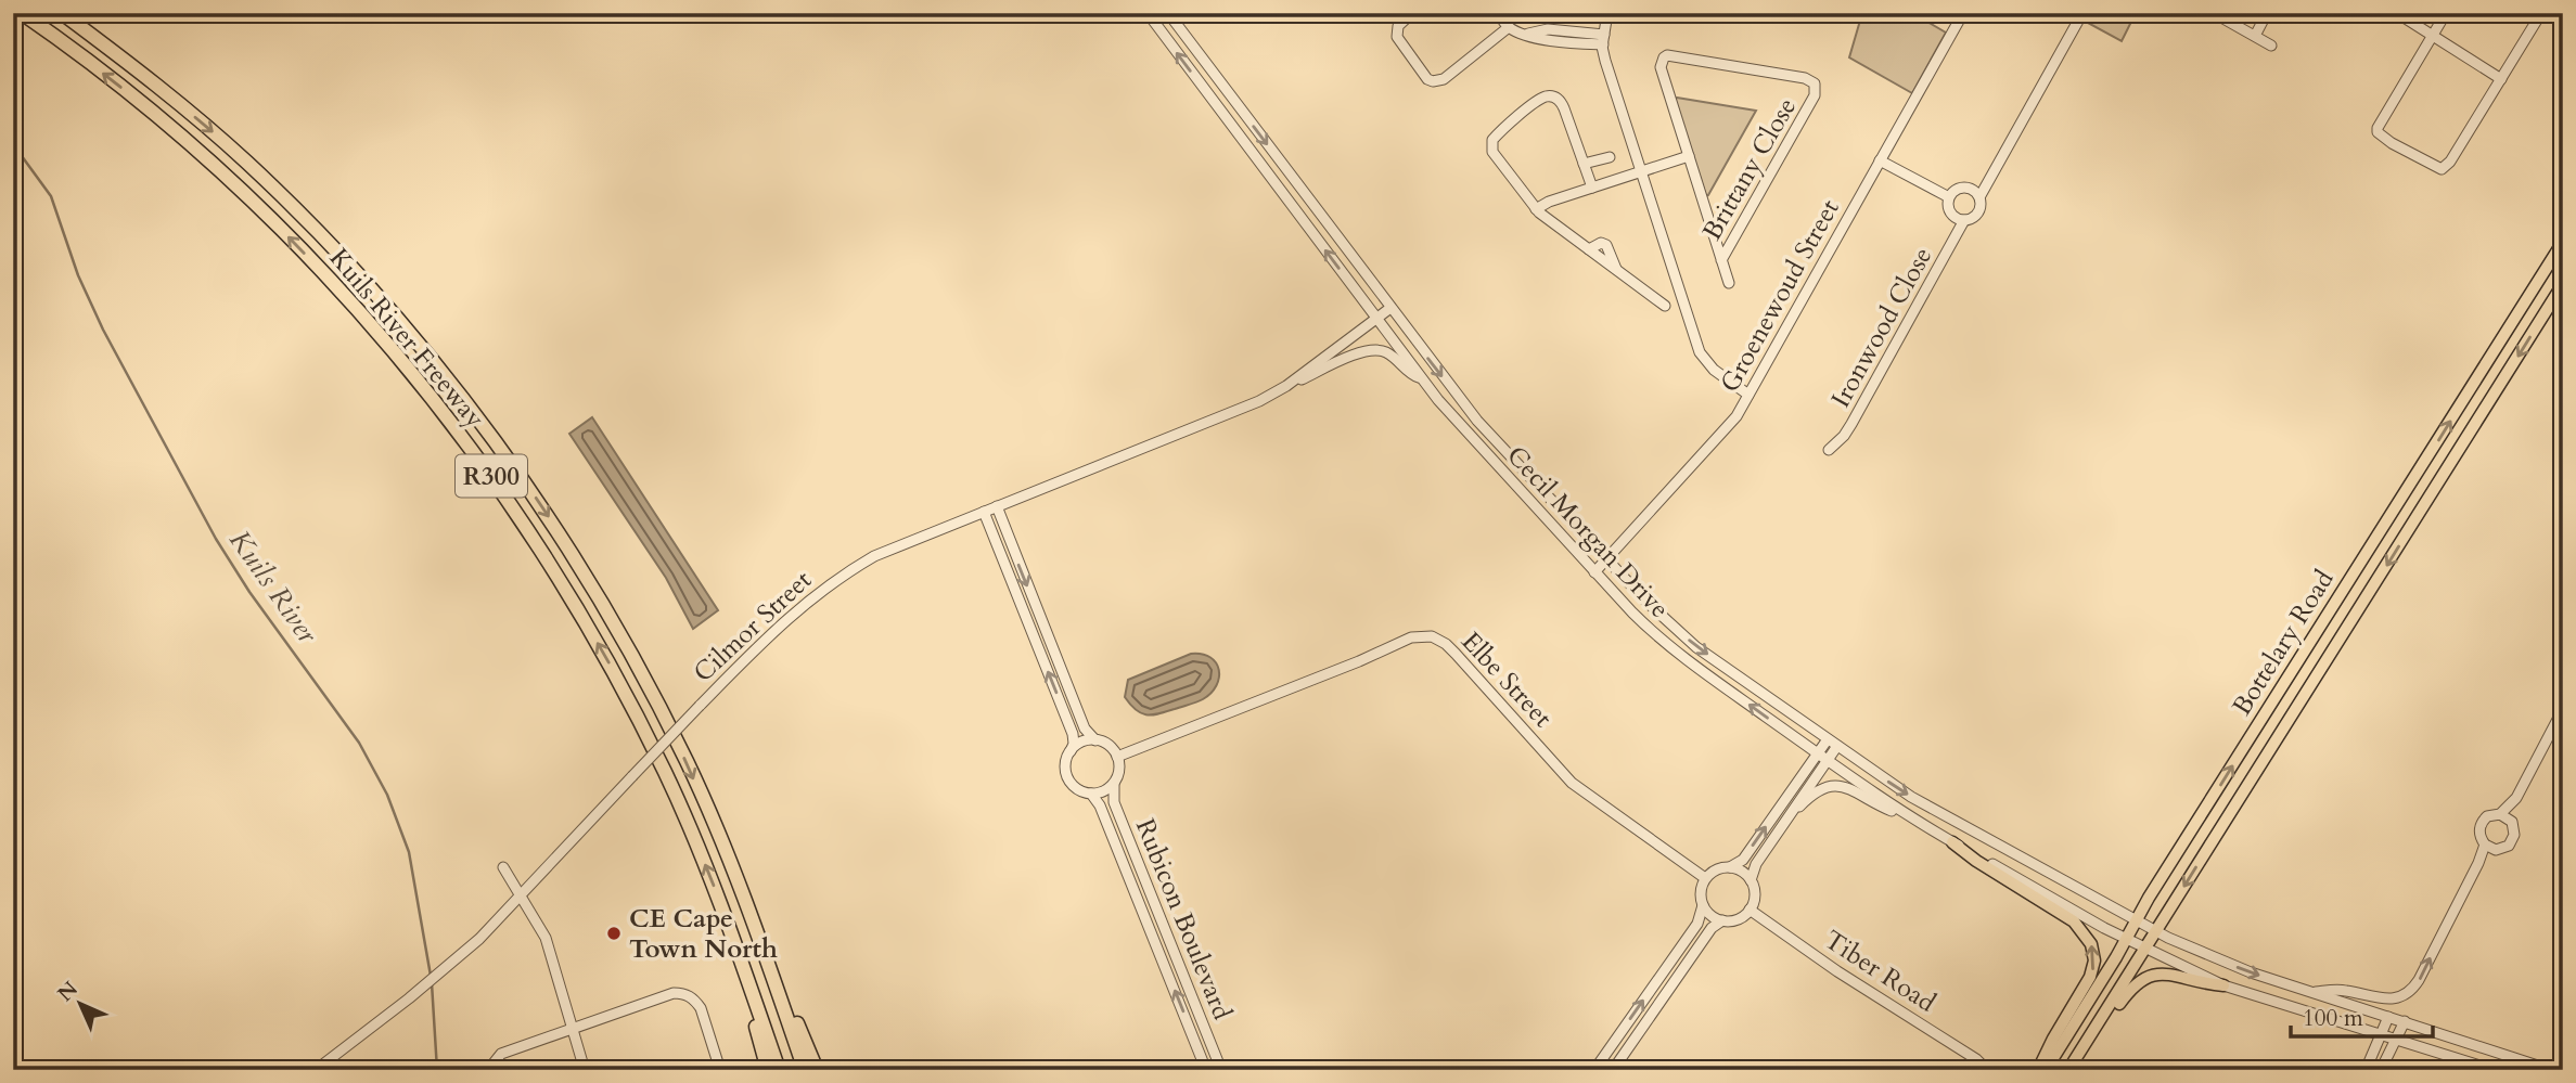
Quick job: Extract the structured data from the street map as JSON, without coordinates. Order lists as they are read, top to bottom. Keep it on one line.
{"streets":{"highway":["Kuils River Freeway","R300"],"main road":["Bottelary Road"],"street":["Brittany Close","Groenewoud Street","Ironwood Close","Cecil Morgan Drive","Cilmor Street","Elbe Street","Rubicon Boulevard","Tiber Road"]},"crossings":[["Groenewoud Street","Cecil Morgan Drive"],["Cecil Morgan Drive","Cilmor Street"],["Cecil Morgan Drive","Bottelary Road"],["Elbe Street","Rubicon Boulevard"],["Elbe Street","Tiber Road"]],"water":["Kuils River"],"places":["CE Cape Town North"],"scale_bar":"100 m","north":"top left"}
